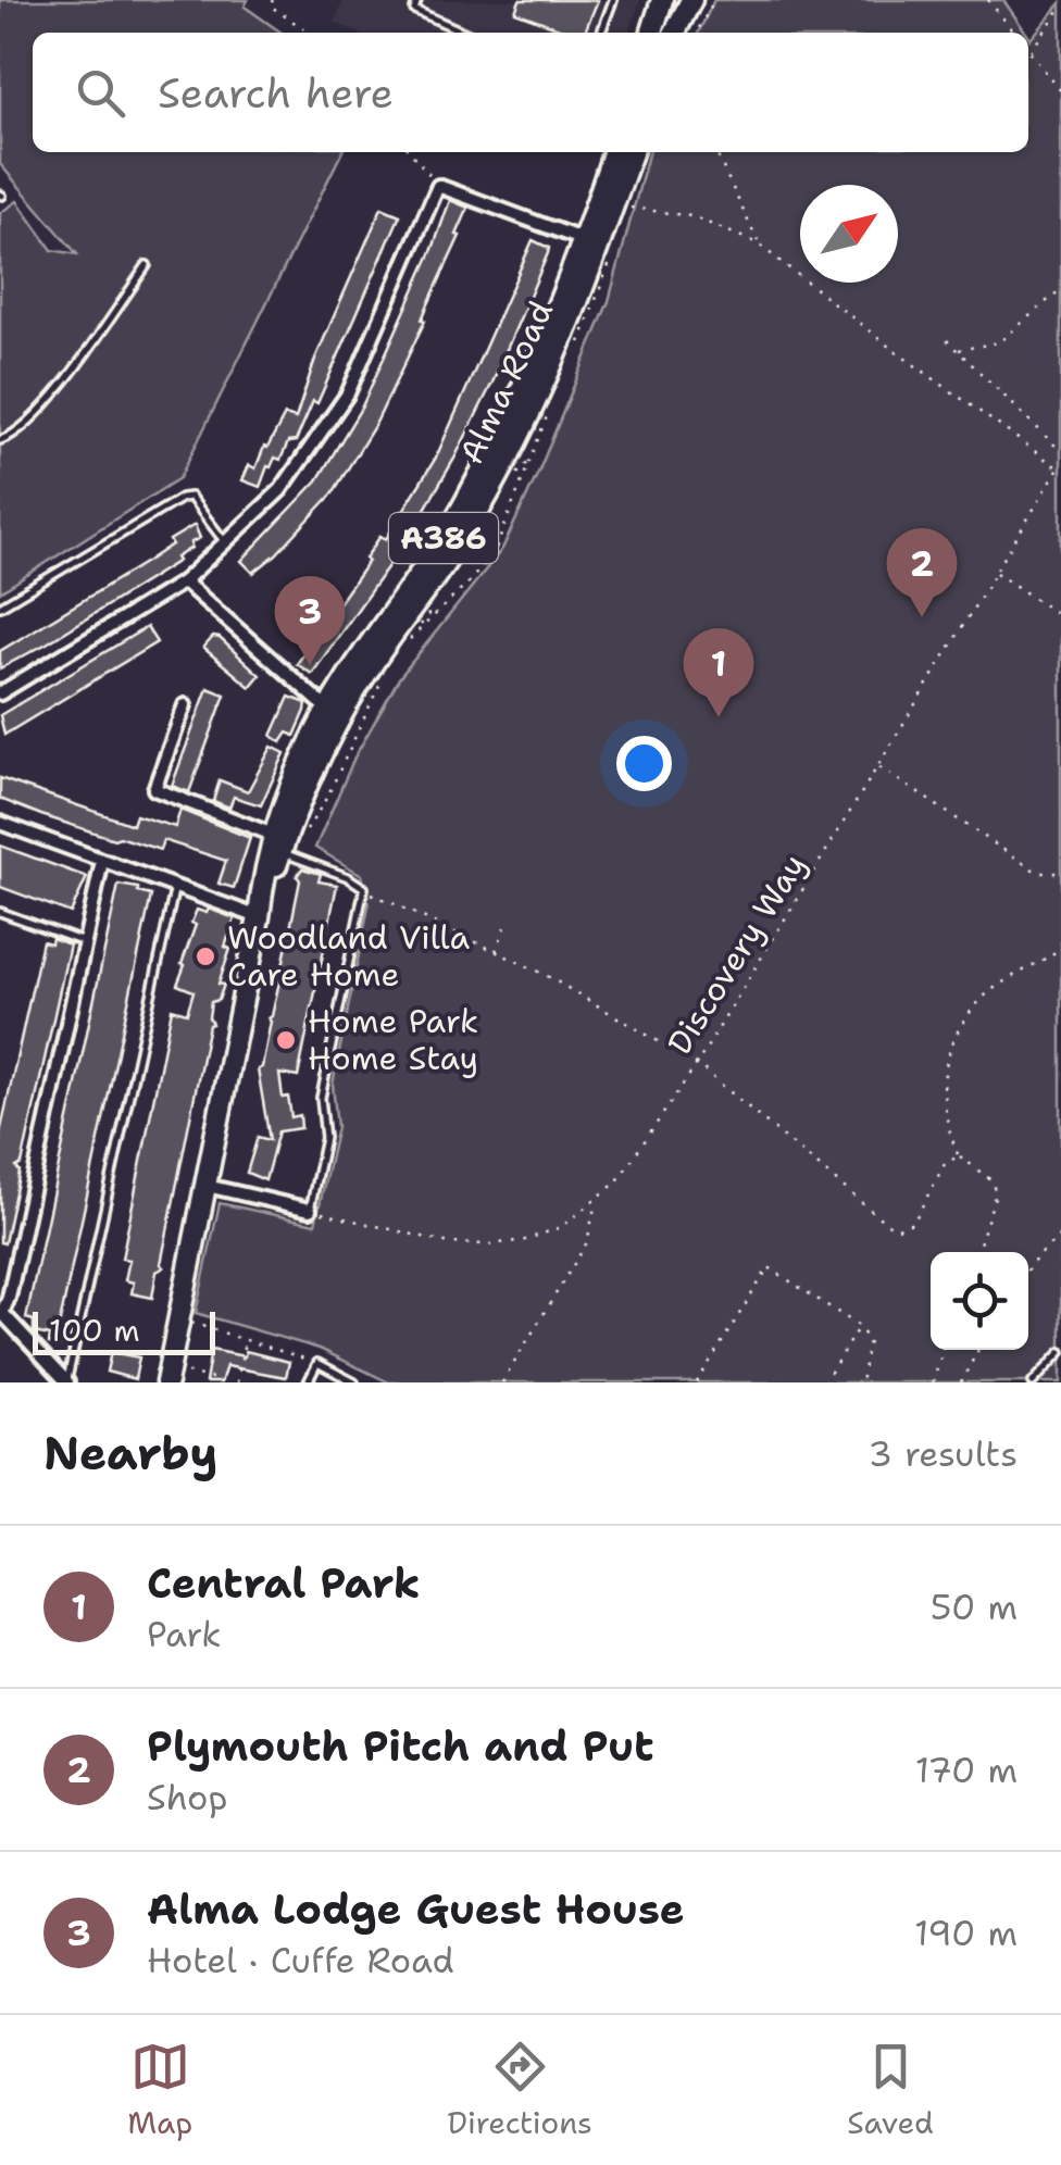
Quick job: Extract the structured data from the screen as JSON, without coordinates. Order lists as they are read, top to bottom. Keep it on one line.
{"streets":{"main road":["Alma Road","A386"],"path":["Discovery Way"]},"places":["Woodland Villa Care Home","Home Park Home Stay"],"scale_bar":"100 m","north":"top right","page":{"search":"Search here","pins":["2","3","1"],"scale":"100 m","heading":["Nearby","3 results"],"list":[{"mark":"1","name":"Central Park","note":"Park","value":"50 m"},{"mark":"2","name":"Plymouth Pitch and Put","note":"Shop","value":"170 m"},{"mark":"3","name":"Alma Lodge Guest House","note":"Hotel · Cuffe Road","value":"190 m"}],"nav":["Map","Directions","Saved"]}}
